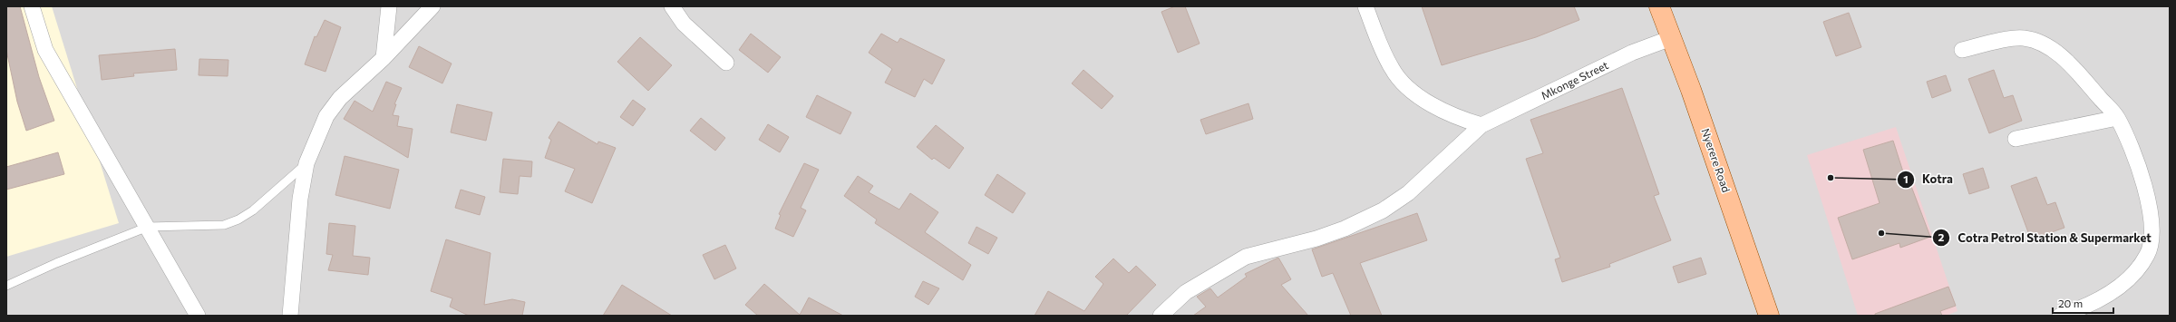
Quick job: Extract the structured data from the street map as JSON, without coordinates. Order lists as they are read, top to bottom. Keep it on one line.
{"streets":{"main road":["Nyerere Road"],"street":["Mkonge Street"]},"crossings":[["Mkonge Street","Nyerere Road"]],"places":["Kotra","Cotra Petrol Station & Supermarket"],"scale_bar":"20 m"}
